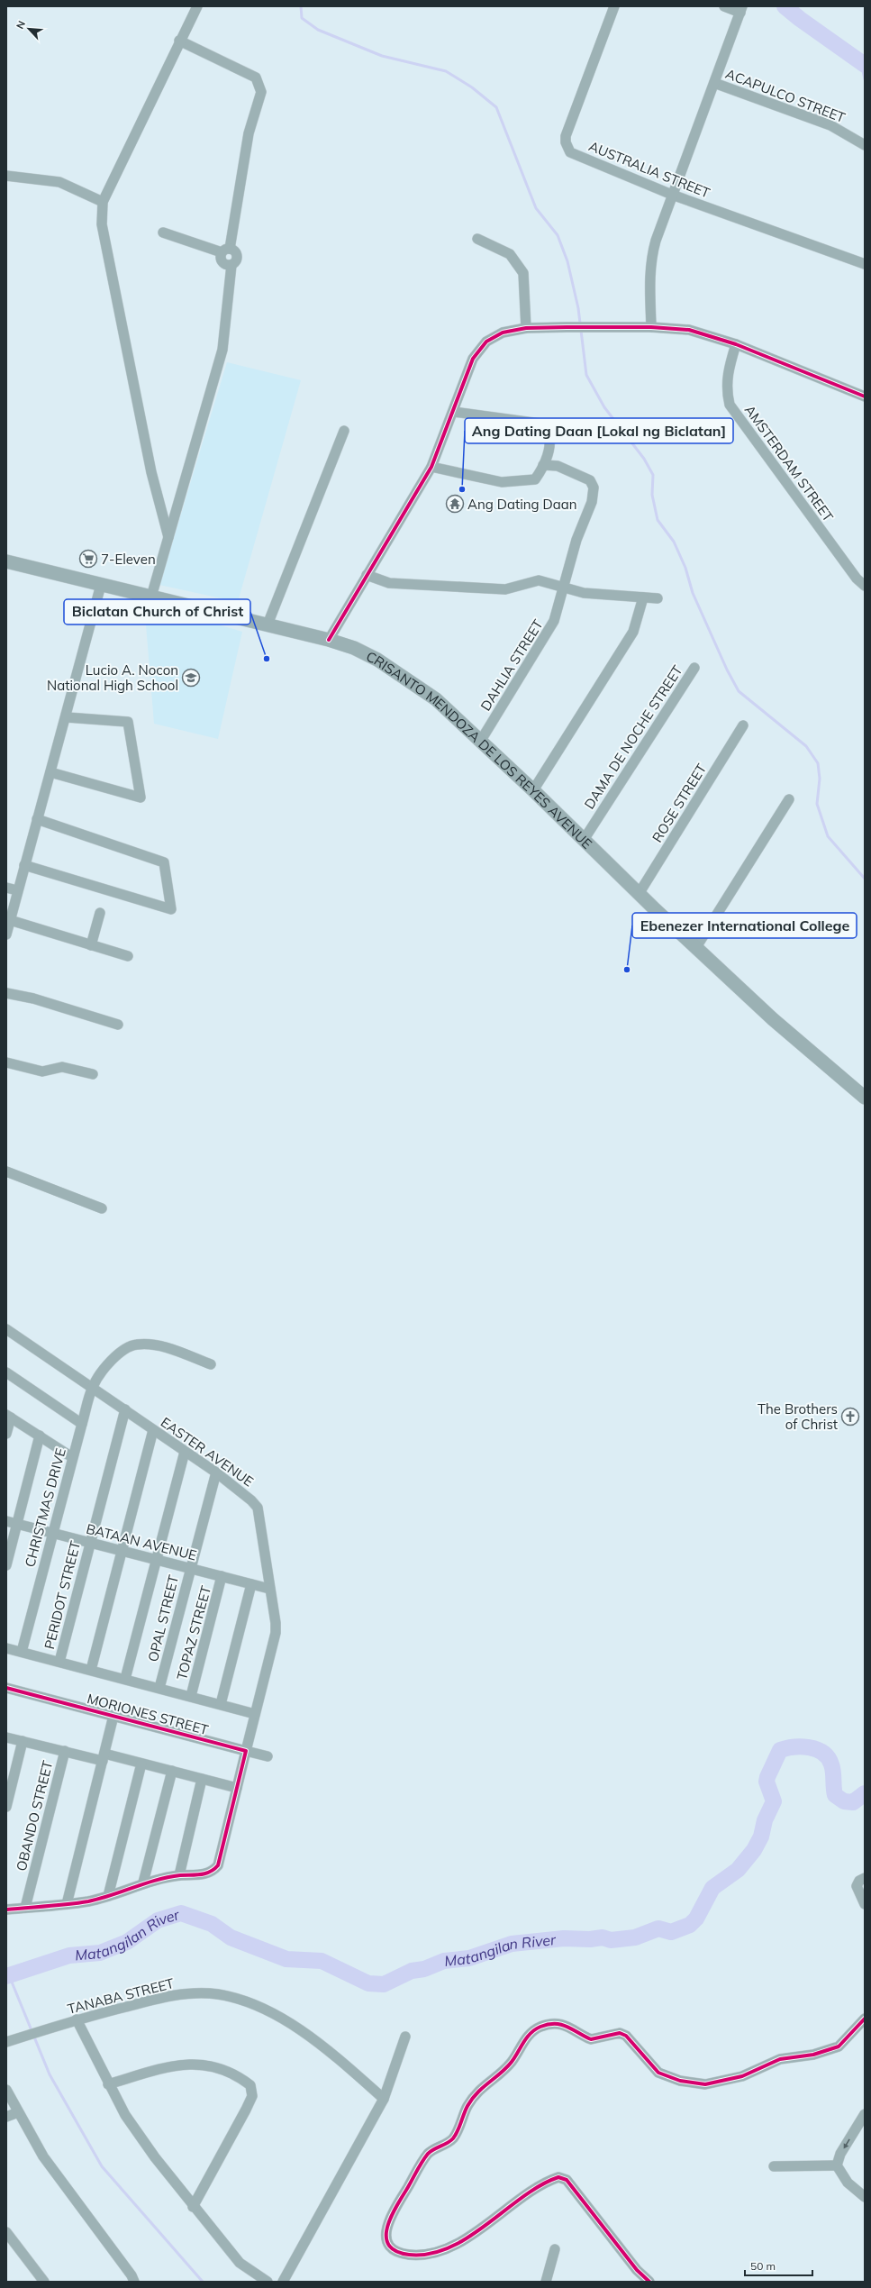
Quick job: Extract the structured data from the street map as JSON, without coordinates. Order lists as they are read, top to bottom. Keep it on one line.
{"streets":{"main road":["CRISANTO MENDOZA DE LOS REYES AVENUE"],"street":["ACAPULCO STREET","AUSTRALIA STREET","AMSTERDAM STREET","DAHLIA STREET","DAMA DE NOCHE STREET","ROSE STREET","EASTER AVENUE","CHRISTMAS DRIVE","BATAAN AVENUE","PERIDOT STREET","OPAL STREET","TOPAZ STREET","MORIONES STREET","OBANDO STREET","TANABA STREET"]},"crossings":[["DAHLIA STREET","CRISANTO MENDOZA DE LOS REYES AVENUE"],["DAMA DE NOCHE STREET","CRISANTO MENDOZA DE LOS REYES AVENUE"],["CRISANTO MENDOZA DE LOS REYES AVENUE","ROSE STREET"],["EASTER AVENUE","CHRISTMAS DRIVE"],["EASTER AVENUE","BATAAN AVENUE"],["EASTER AVENUE","PERIDOT STREET"],["EASTER AVENUE","OPAL STREET"],["EASTER AVENUE","MORIONES STREET"],["CHRISTMAS DRIVE","BATAAN AVENUE"],["BATAAN AVENUE","PERIDOT STREET"],["BATAAN AVENUE","OPAL STREET"],["BATAAN AVENUE","TOPAZ STREET"]],"water":["Matangilan River"],"places":{"other":["Ang Dating Daan [Lokal ng Biclatan]","Biclatan Church of Christ","Ebenezer International College"],"temple":["Ang Dating Daan"],"supermarket":["7-Eleven"],"school or university":["Lucio A. Nocon National High School"],"church":["The Brothers of Christ"]},"scale_bar":"50 m","north":"top left"}
